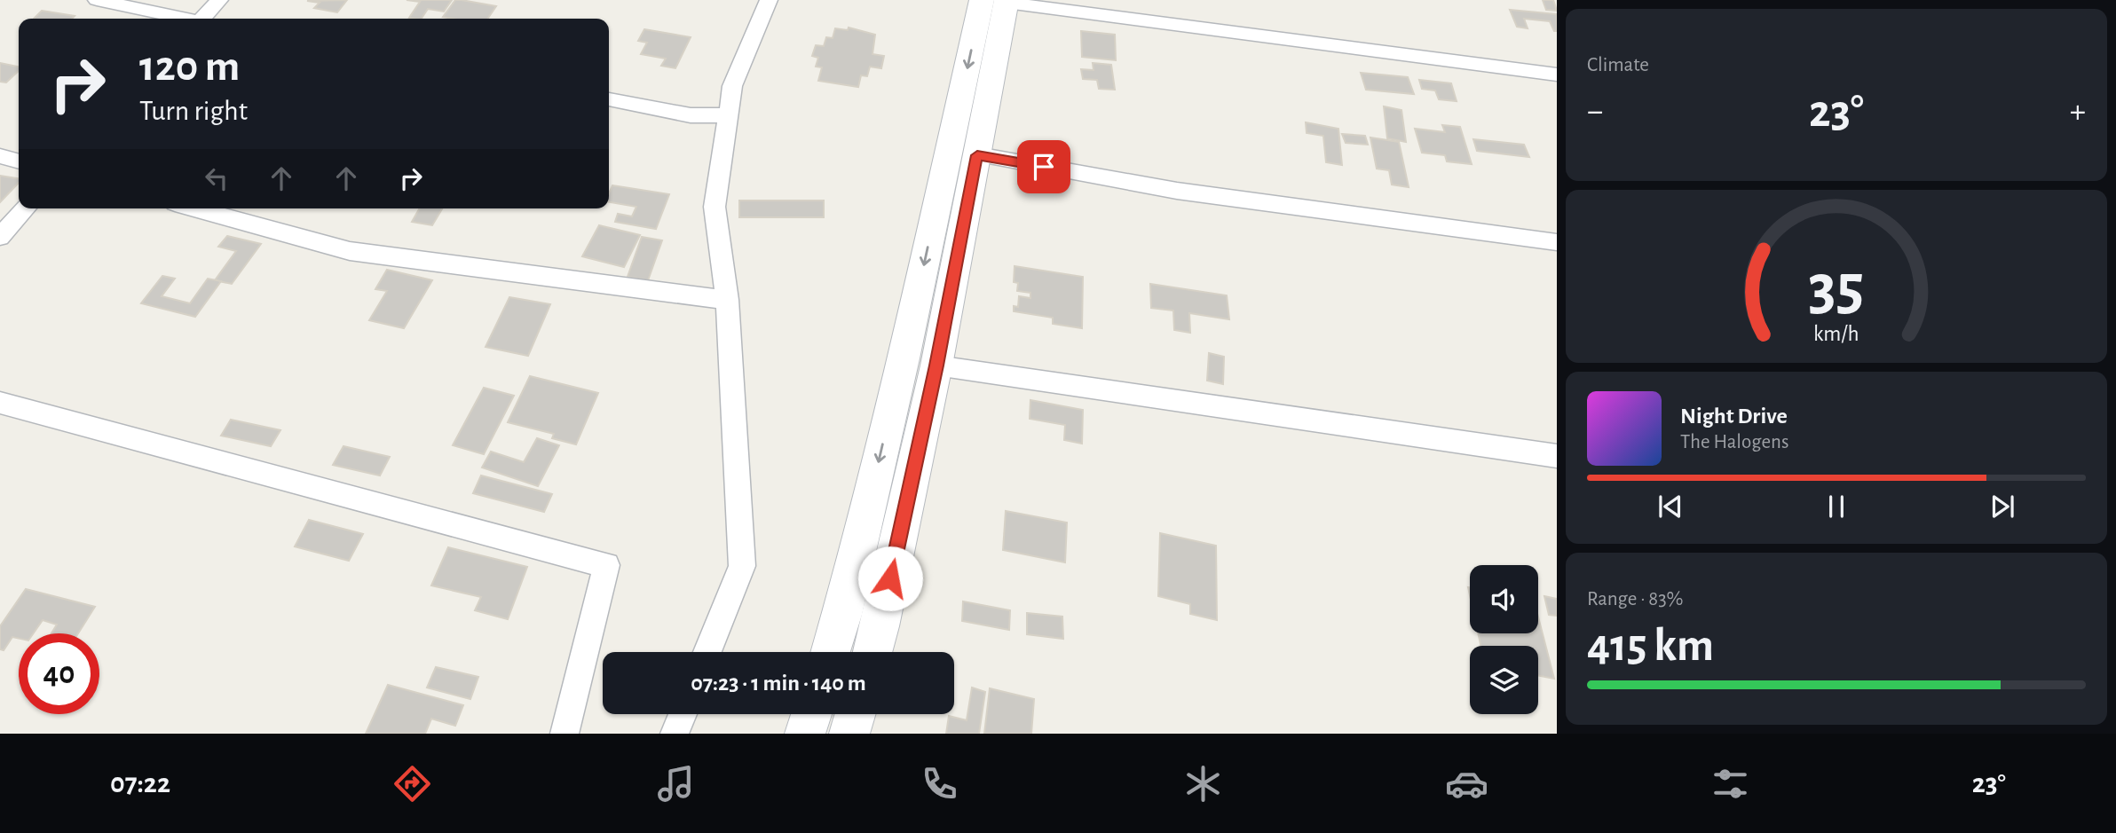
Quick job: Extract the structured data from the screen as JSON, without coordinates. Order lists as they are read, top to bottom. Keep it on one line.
{"page":{"tile":["Climate",["Range · 83%","415 km"]],"turn":["120 m","Turn right"],"heat":["−","23°","+"],"song":["Night Drive","The Halogens"],"limit":"40","trip":"07:23 · 1 min · 140 m","tabs":["07:22","23°"],"gauge":["35","km/h"]}}
